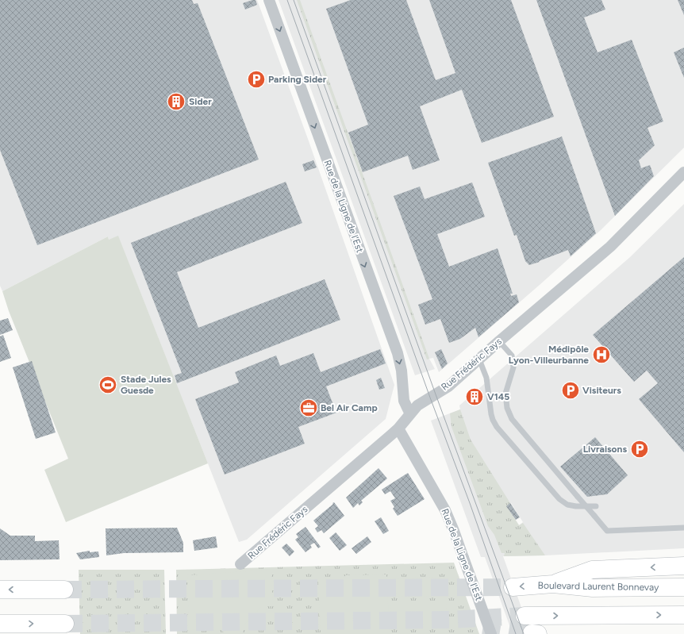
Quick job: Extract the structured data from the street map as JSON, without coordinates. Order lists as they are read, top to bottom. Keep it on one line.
{"streets":{"highway":["Boulevard Laurent Bonnevay"],"street":["Rue de la Ligne de l'Est","Rue Frédéric Fays"]},"crossings":[["Rue de la Ligne de l'Est","Rue Frédéric Fays"]],"one_way":["Rue de la Ligne de l'Est"],"places":{"parking":["Parking Sider","Visiteurs","Livraisons"],"building":["Sider","V145"],"hospital":["Médipôle Lyon-Villeurbanne"],"sports":["Stade Jules Guesde"],"office":["Bel Air Camp"]}}
